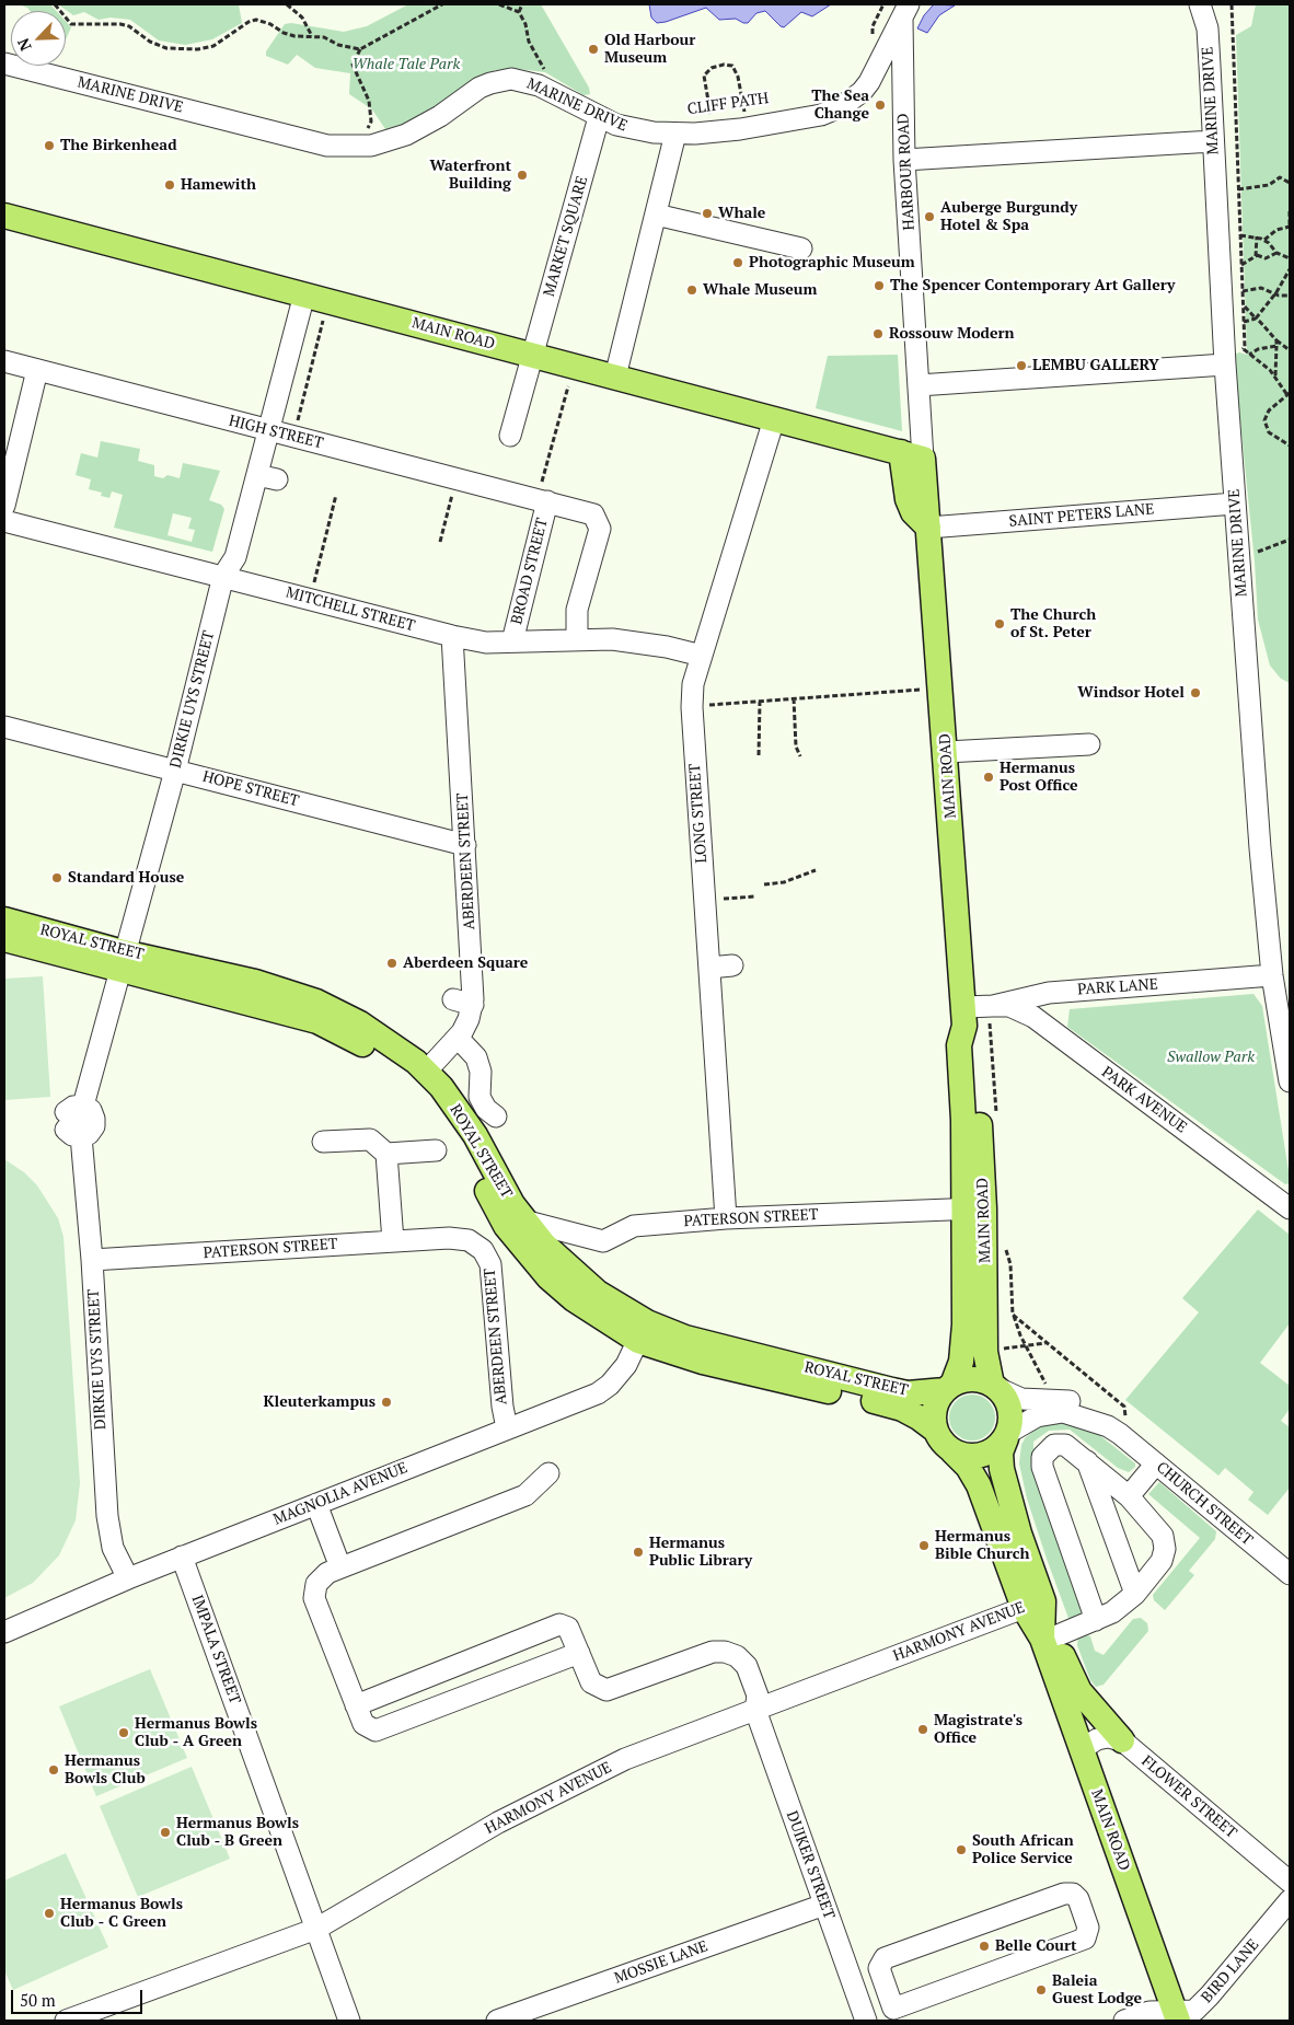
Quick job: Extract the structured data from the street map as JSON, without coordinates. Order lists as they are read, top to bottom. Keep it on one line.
{"streets":{"main road":["MAIN ROAD","ROYAL STREET"],"street":["MARINE DRIVE","HARBOUR ROAD","MARKET SQUARE","HIGH STREET","SAINT PETERS LANE","BROAD STREET","MITCHELL STREET","DIRKIE UYS STREET","HOPE STREET","LONG STREET","ABERDEEN STREET","PARK LANE","PARK AVENUE","PATERSON STREET","MAGNOLIA AVENUE","CHURCH STREET","HARMONY AVENUE","IMPALA STREET","FLOWER STREET","DUIKER STREET","MOSSIE LANE","BIRD LANE"],"path":["CLIFF PATH"]},"crossings":[["MARINE DRIVE","HARBOUR ROAD"],["MARINE DRIVE","MARKET SQUARE"],["MARINE DRIVE","SAINT PETERS LANE"],["MARINE DRIVE","PARK LANE"],["HARBOUR ROAD","MAIN ROAD"],["MARKET SQUARE","MAIN ROAD"],["MAIN ROAD","SAINT PETERS LANE"],["MAIN ROAD","DIRKIE UYS STREET"],["MAIN ROAD","LONG STREET"],["MAIN ROAD","ROYAL STREET"],["MAIN ROAD","PARK LANE"],["MAIN ROAD","PATERSON STREET"],["MAIN ROAD","CHURCH STREET"],["MAIN ROAD","HARMONY AVENUE"],["MAIN ROAD","BIRD LANE"],["HIGH STREET","BROAD STREET"],["HIGH STREET","MITCHELL STREET"],["HIGH STREET","DIRKIE UYS STREET"],["BROAD STREET","MITCHELL STREET"],["MITCHELL STREET","DIRKIE UYS STREET"],["MITCHELL STREET","LONG STREET"],["MITCHELL STREET","ABERDEEN STREET"],["DIRKIE UYS STREET","HOPE STREET"],["DIRKIE UYS STREET","ROYAL STREET"],["DIRKIE UYS STREET","PATERSON STREET"],["DIRKIE UYS STREET","MAGNOLIA AVENUE"],["HOPE STREET","ABERDEEN STREET"],["LONG STREET","PATERSON STREET"],["ABERDEEN STREET","ROYAL STREET"],["ABERDEEN STREET","PATERSON STREET"],["ABERDEEN STREET","MAGNOLIA AVENUE"],["ROYAL STREET","PATERSON STREET"],["ROYAL STREET","MAGNOLIA AVENUE"],["ROYAL STREET","CHURCH STREET"],["PARK LANE","PARK AVENUE"],["MAGNOLIA AVENUE","IMPALA STREET"],["HARMONY AVENUE","IMPALA STREET"],["HARMONY AVENUE","DUIKER STREET"],["DUIKER STREET","MOSSIE LANE"]],"parks":["Whale Tale Park","Swallow Park"],"places":["Old Harbour Museum","The Sea Change","The Birkenhead","Waterfront Building","Hamewith","Whale","Auberge Burgundy Hotel & Spa","Photographic Museum","The Spencer Contemporary Art Gallery","Whale Museum","Rossouw Modern","LEMBU GALLERY","The Church of St. Peter","Windsor Hotel","Hermanus Post Office","Standard House","Aberdeen Square","Kleuterkampus","Hermanus Bible Church","Hermanus Public Library","Magistrate's Office","Hermanus Bowls Club - A Green","Hermanus Bowls Club","Hermanus Bowls Club - B Green","South African Police Service","Hermanus Bowls Club - C Green","Belle Court","Baleia Guest Lodge"],"scale_bar":"50 m","north":"bottom left"}
